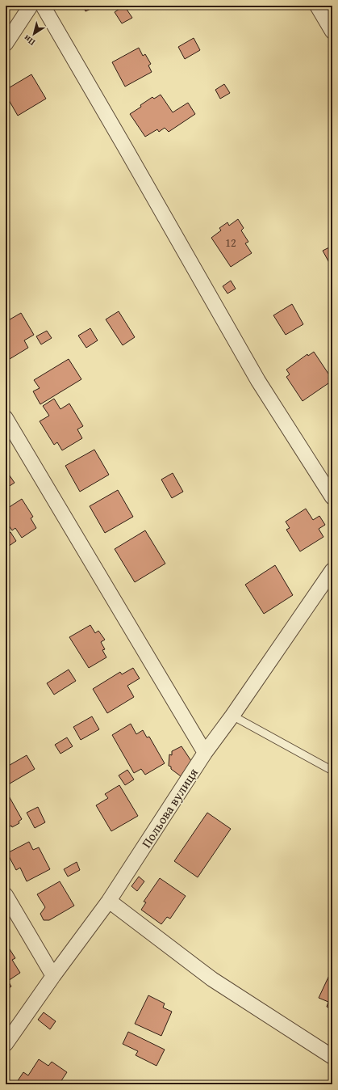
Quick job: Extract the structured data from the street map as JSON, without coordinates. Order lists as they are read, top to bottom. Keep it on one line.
{"streets":{"street":["Польова вулиця"]},"house_numbers":["12"],"north":"bottom left"}
